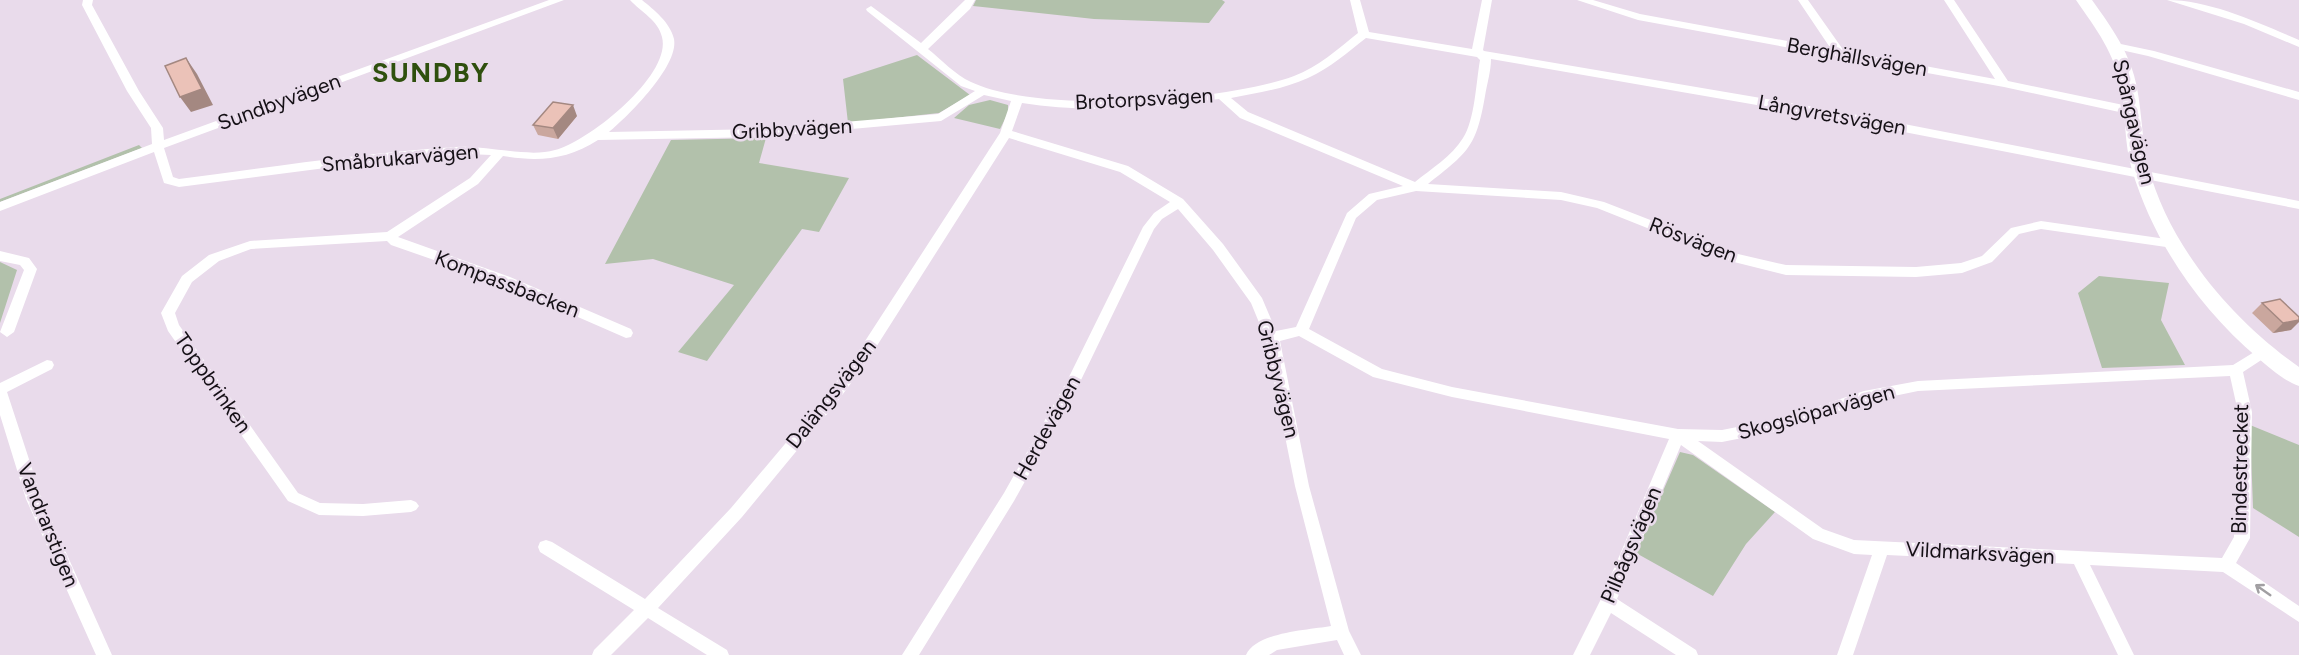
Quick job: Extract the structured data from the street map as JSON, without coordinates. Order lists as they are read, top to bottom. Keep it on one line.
{"streets":{"street":["Berghällsvägen","Brotorpsvägen","Sundbyvägen","Långvretsvägen","Spångavägen","Gribbyvägen","Småbrukarvägen","Rösvägen","Kompassbacken","Toppbrinken","Dalängsvägen","Skogslöparvägen","Herdevägen","Bindestrecket","Vandrarstigen","Pilbågsvägen","Vildmarksvägen"]},"crossings":[["Berghällsvägen","Spångavägen"],["Brotorpsvägen","Långvretsvägen"],["Brotorpsvägen","Gribbyvägen"],["Brotorpsvägen","Rösvägen"],["Brotorpsvägen","Dalängsvägen"],["Sundbyvägen","Småbrukarvägen"],["Långvretsvägen","Spångavägen"],["Spångavägen","Rösvägen"],["Gribbyvägen","Småbrukarvägen"],["Gribbyvägen","Dalängsvägen"],["Gribbyvägen","Herdevägen"],["Småbrukarvägen","Toppbrinken"],["Kompassbacken","Toppbrinken"],["Skogslöparvägen","Bindestrecket"],["Skogslöparvägen","Pilbågsvägen"],["Skogslöparvägen","Vildmarksvägen"],["Bindestrecket","Vildmarksvägen"],["Pilbågsvägen","Vildmarksvägen"]],"districts":["SUNDBY"]}
